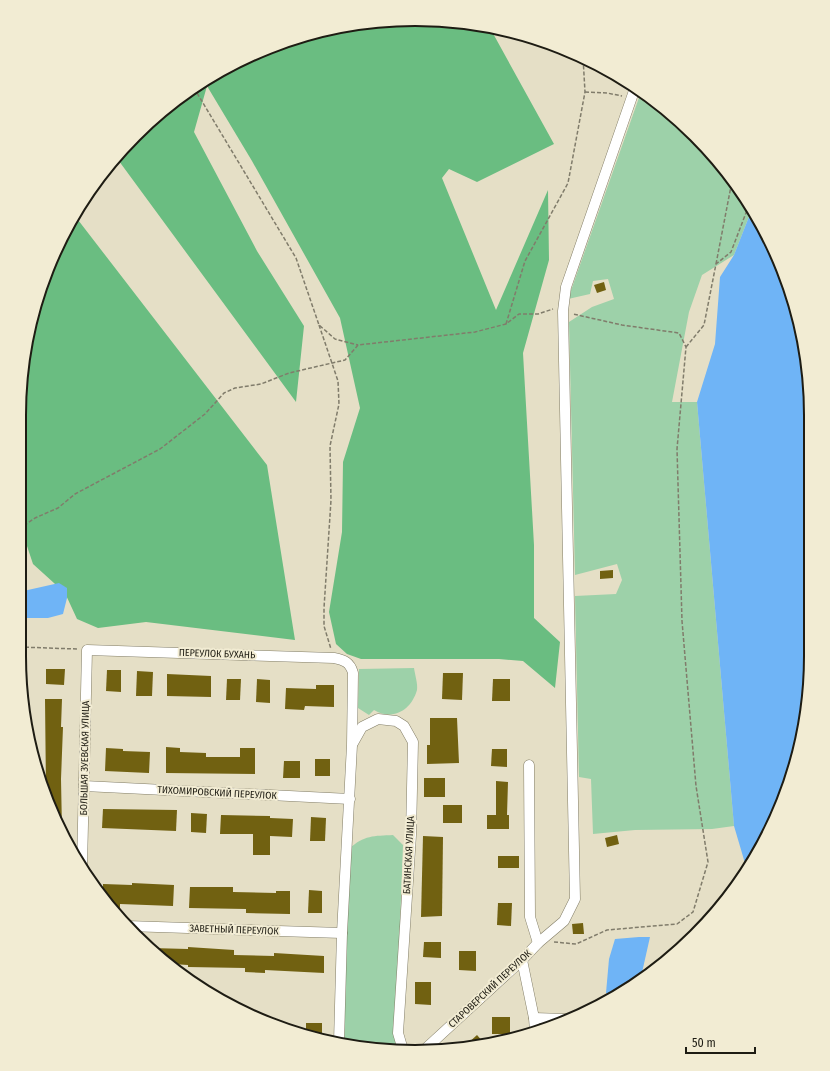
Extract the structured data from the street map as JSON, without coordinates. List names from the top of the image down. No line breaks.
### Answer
{"streets":{"street":["ПЕРЕУЛОК БУХАНЬ","БОЛЬШАЯ ЗУЕВСКАЯ УЛИЦА","ТИХОМИРОВСКИЙ ПЕРЕУЛОК","БАТИНСКАЯ УЛИЦА","ЗАВЕТНЫЙ ПЕРЕУЛОК","СТАРОВЕРСКИЙ ПЕРЕУЛОК"]},"crossings":[["ПЕРЕУЛОК БУХАНЬ","БОЛЬШАЯ ЗУЕВСКАЯ УЛИЦА"],["ПЕРЕУЛОК БУХАНЬ","БАТИНСКАЯ УЛИЦА"],["БОЛЬШАЯ ЗУЕВСКАЯ УЛИЦА","ТИХОМИРОВСКИЙ ПЕРЕУЛОК"],["ТИХОМИРОВСКИЙ ПЕРЕУЛОК","БАТИНСКАЯ УЛИЦА"],["БАТИНСКАЯ УЛИЦА","ЗАВЕТНЫЙ ПЕРЕУЛОК"]],"scale_bar":"50 m"}
